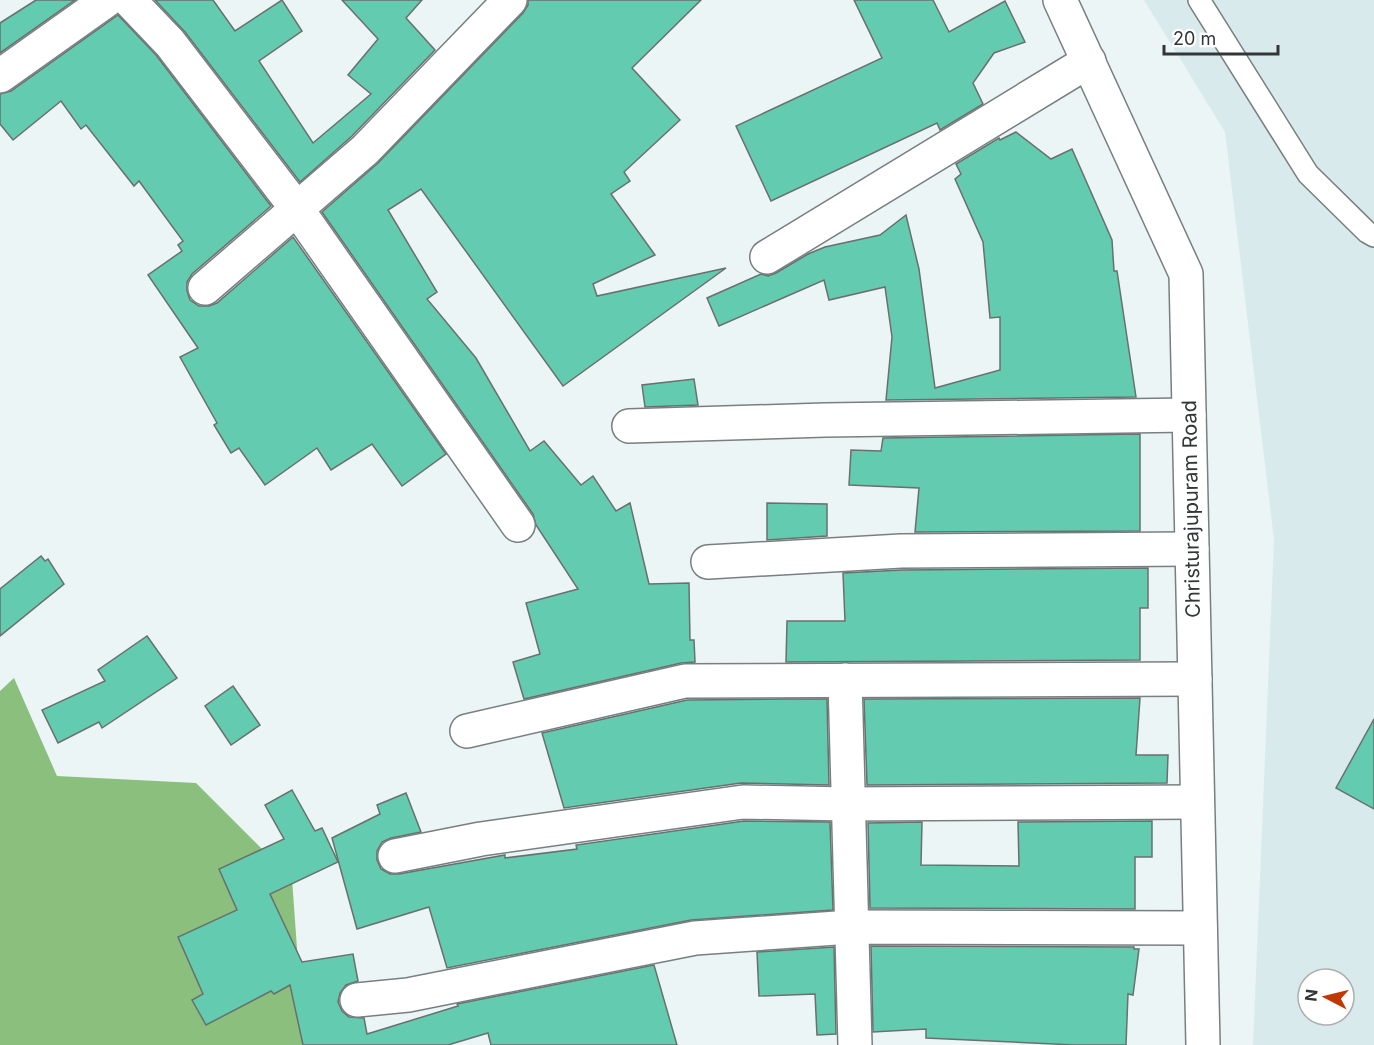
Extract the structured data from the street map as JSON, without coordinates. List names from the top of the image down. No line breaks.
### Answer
{"streets":{"street":["Christurajupuram Road"]},"scale_bar":"20 m","north":"left"}
